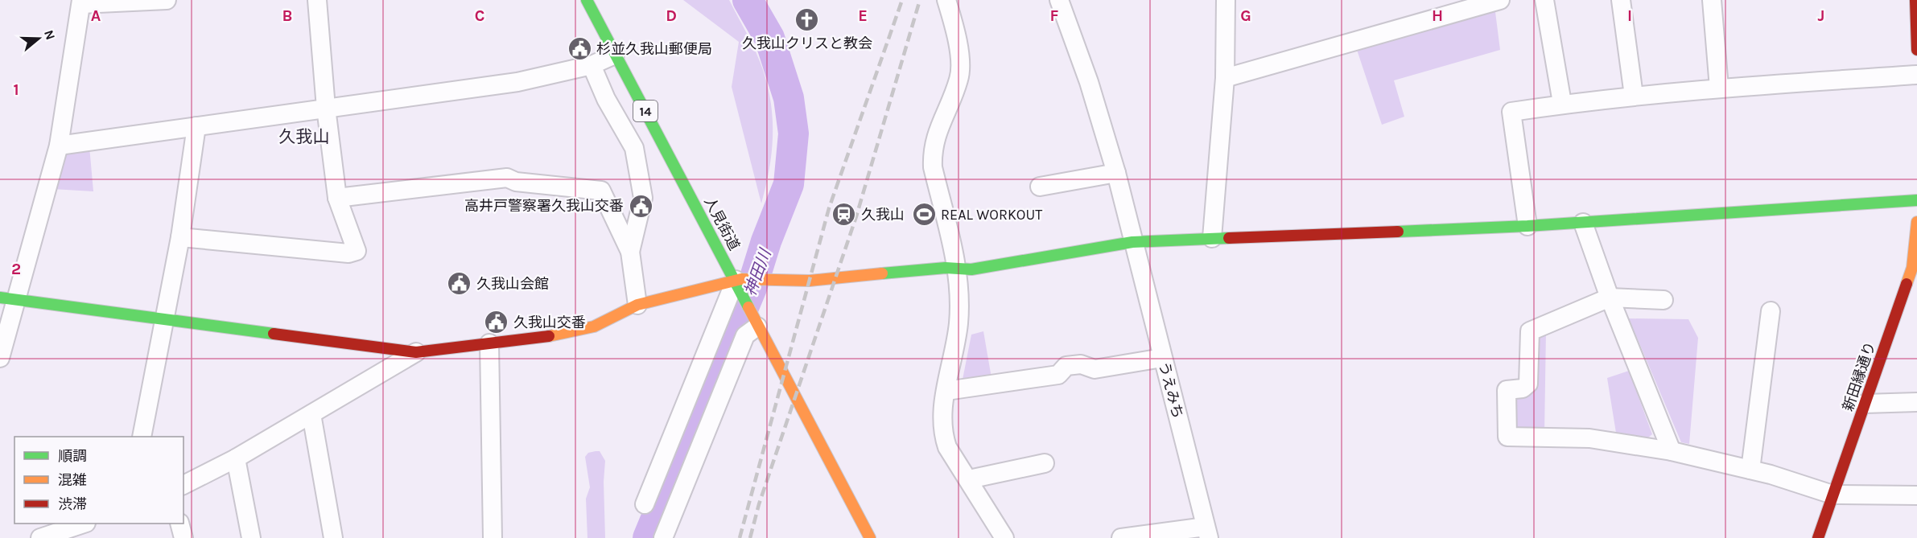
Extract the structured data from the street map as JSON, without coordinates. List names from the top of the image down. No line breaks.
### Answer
{"streets":{"street":["14","人見街道","新田縁通り","うえみち"]},"districts":["久我山"],"water":["神田川"],"places":{"church":["久我山クリスと教会"],"public building":["杉並久我山郵便局","高井戸警察署久我山交番","久我山会館","久我山交番"],"station":["久我山"],"sports":["REAL WORKOUT"]},"legend":["順調","混雑","渋滞"],"north":"right","grid":{"columns":["A","B","C","D","E","F","G","H","I","J"],"rows":["1","2"]}}
